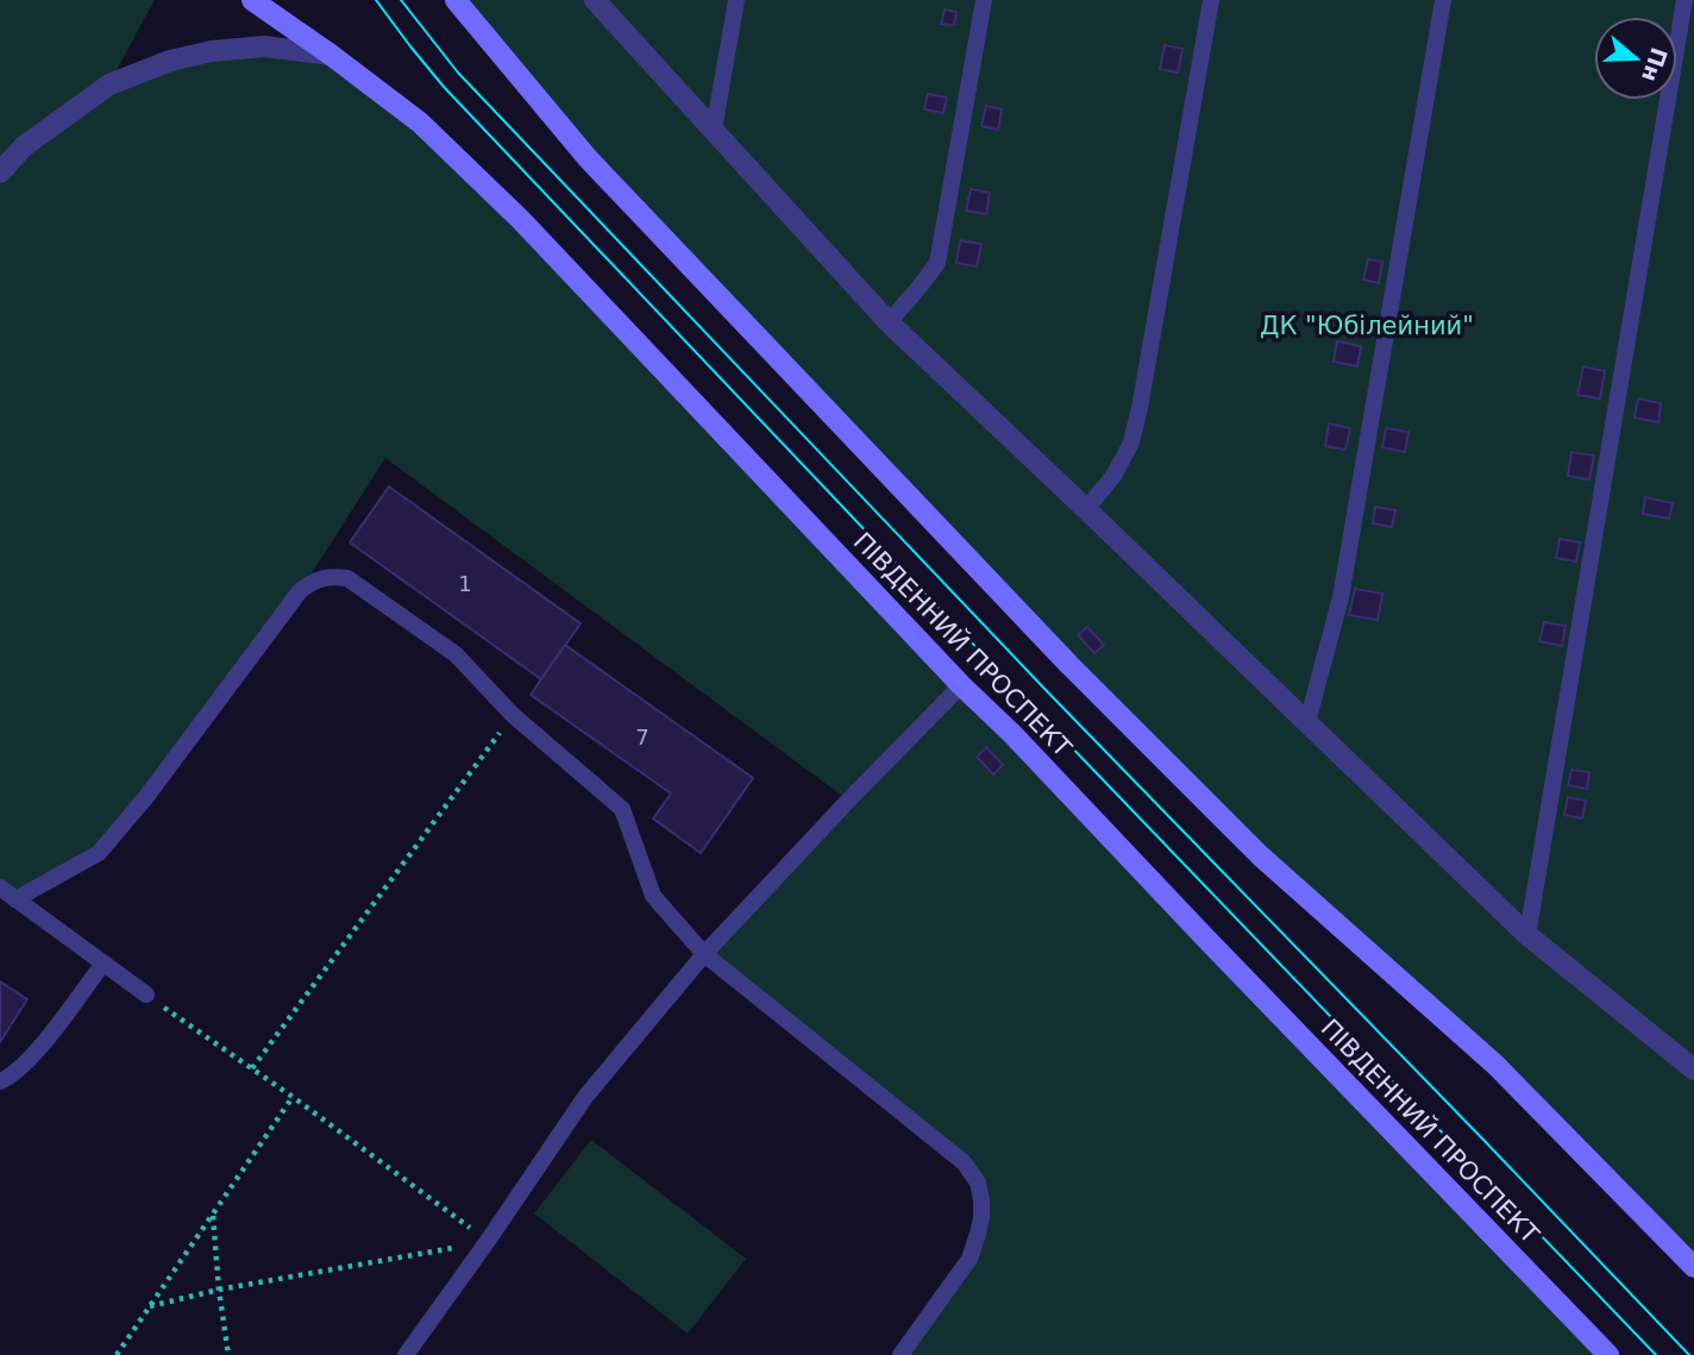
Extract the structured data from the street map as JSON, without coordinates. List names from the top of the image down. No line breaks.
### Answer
{"streets":{"main road":["ПІВДЕННИЙ ПРОСПЕКТ"]},"parks":["ДК \"Юбілейний\""],"house_numbers":["1","7"],"north":"right"}
